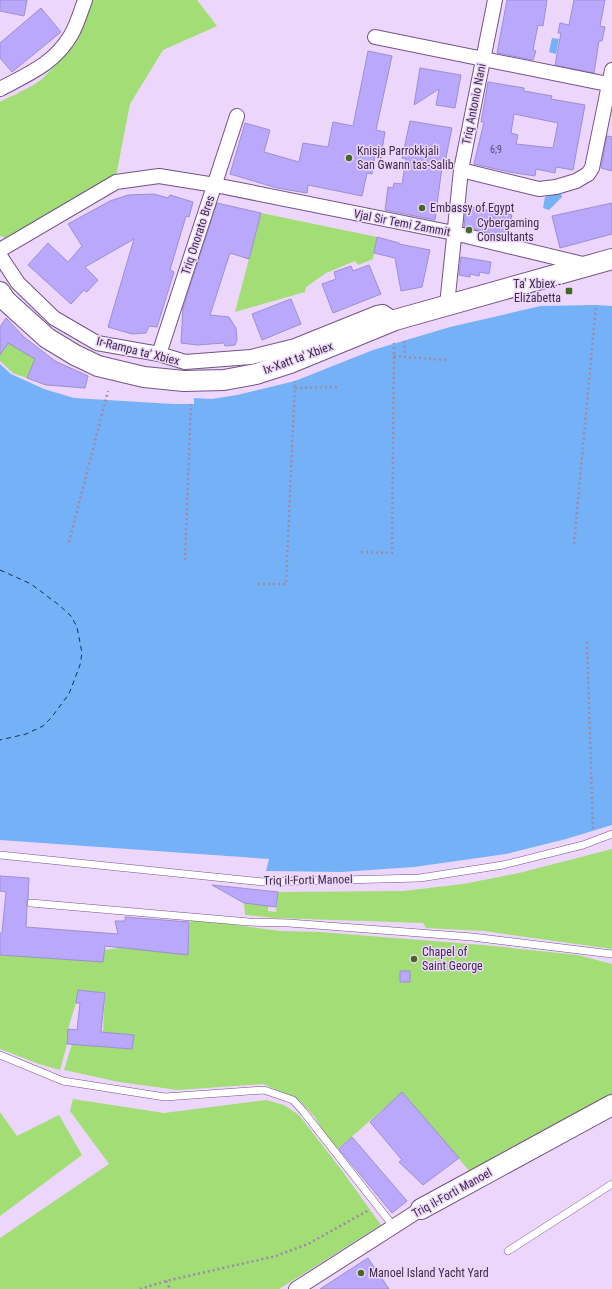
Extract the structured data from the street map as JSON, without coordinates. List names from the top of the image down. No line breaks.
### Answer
{"streets":{"main road":["Ix-Xatt ta' Xbiex","Triq il-Forti Manoel"],"street":["Triq Antonio Nani","Vjal Sir Temi Zammit","Triq Onorato Bres","Ir-Rampa ta' Xbiex"]},"crossings":[["Triq Antonio Nani","Vjal Sir Temi Zammit"],["Triq Antonio Nani","Ix-Xatt ta' Xbiex"],["Vjal Sir Temi Zammit","Triq Onorato Bres"],["Vjal Sir Temi Zammit","Ix-Xatt ta' Xbiex"],["Triq Onorato Bres","Ir-Rampa ta' Xbiex"],["Ir-Rampa ta' Xbiex","Ix-Xatt ta' Xbiex"]],"places":{"other":["Knisja Parrokkjali San Ġwann tas-Salib","Embassy of Egypt","Cybergaming Consultants","Chapel of Saint George","Manoel Island Yacht Yard"],"transit":["Ta' Xbiex - Eliżabetta"]},"house_numbers":["6;9"]}
